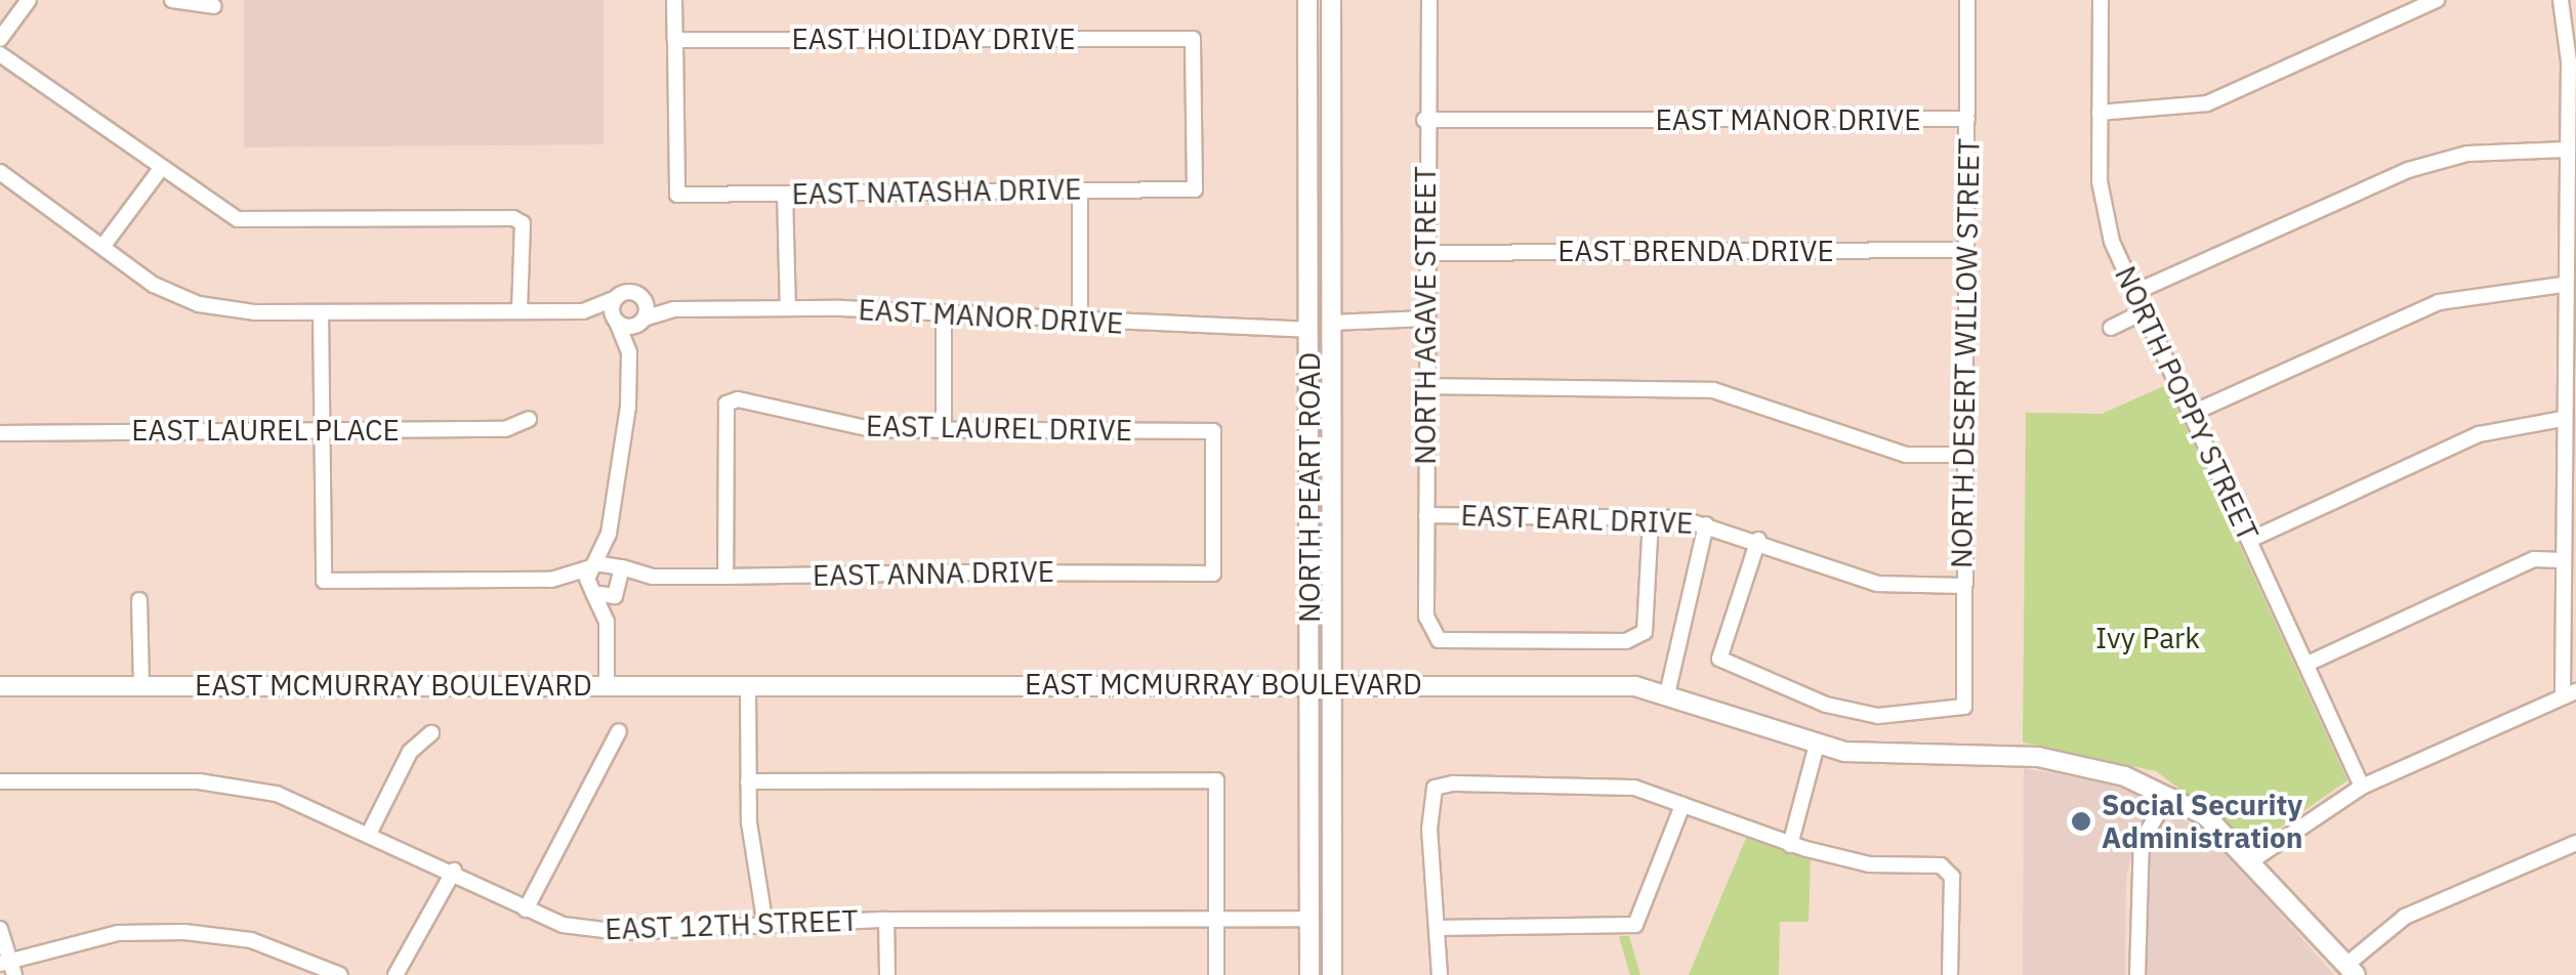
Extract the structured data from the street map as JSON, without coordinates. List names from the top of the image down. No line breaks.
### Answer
{"streets":{"street":["EAST HOLIDAY DRIVE","EAST MANOR DRIVE","EAST NATASHA DRIVE","EAST BRENDA DRIVE","NORTH AGAVE STREET","NORTH DESERT WILLOW STREET","NORTH POPPY STREET","EAST LAUREL DRIVE","EAST LAUREL PLACE","NORTH PEART ROAD","EAST EARL DRIVE","EAST ANNA DRIVE","EAST MCMURRAY BOULEVARD","EAST 12TH STREET"]},"crossings":[["EAST HOLIDAY DRIVE","EAST NATASHA DRIVE"],["EAST MANOR DRIVE","NORTH AGAVE STREET"],["EAST MANOR DRIVE","NORTH DESERT WILLOW STREET"],["EAST MANOR DRIVE","NORTH PEART ROAD"],["EAST BRENDA DRIVE","NORTH AGAVE STREET"],["EAST BRENDA DRIVE","NORTH DESERT WILLOW STREET"],["NORTH AGAVE STREET","EAST EARL DRIVE"],["NORTH DESERT WILLOW STREET","EAST EARL DRIVE"],["EAST LAUREL DRIVE","EAST ANNA DRIVE"],["NORTH PEART ROAD","EAST MCMURRAY BOULEVARD"],["NORTH PEART ROAD","EAST 12TH STREET"]],"parks":["Ivy Park"],"places":["Social Security Administration"]}
